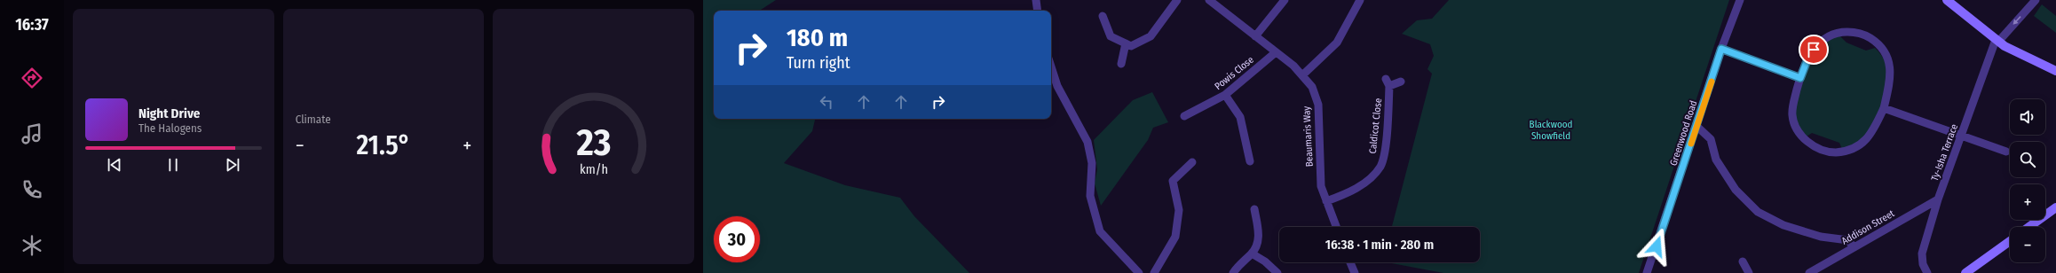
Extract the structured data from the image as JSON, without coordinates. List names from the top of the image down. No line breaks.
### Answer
{"streets":{"street":["Powis Close","Caldicot Close","Greenwood Road","Beaumaris Way","Ty-Isha Terrace","Addison Street"]},"crossings":[["Powis Close","Beaumaris Way"],["Caldicot Close","Beaumaris Way"],["Ty-Isha Terrace","Addison Street"]],"parks":["Blackwood Showfield"],"page":{"tabs":"16:37","tile":"Climate","turn":["180 m","Turn right"],"song":["Night Drive","The Halogens"],"map_buttons":["+","−"],"heat":["−","21.5°","+"],"limit":"30","trip":"16:38 · 1 min · 280 m","gauge":["23","km/h"]}}
